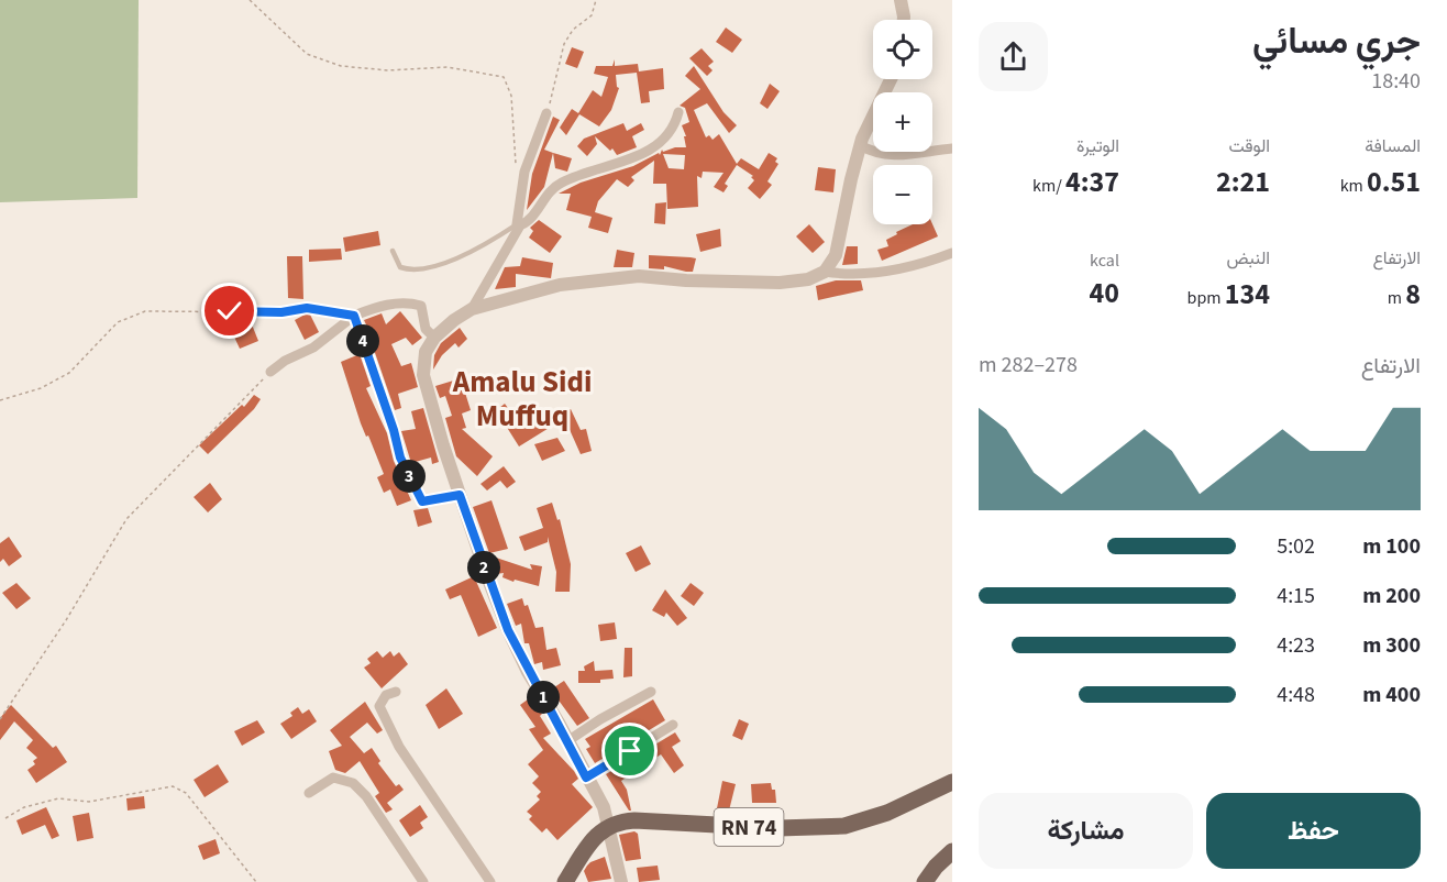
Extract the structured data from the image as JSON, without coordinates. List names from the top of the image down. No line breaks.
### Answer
{"streets":{"main road":["RN 74"]},"districts":["Amalu Sidi Muffuq"],"page":{"heading":["جري مسائي","18:40"],"map_buttons":["+","−"],"stats":[["المسافة","0.51 km"],["الوقت","2:21"],["الوتيرة","4:37 /km"],["الارتفاع","8 m"],["النبض","134 bpm"],["kcal","40"]],"pins":["4","3","2","1"],"chart":["الارتفاع","278–282 m"],"list":[{"name":"100 m","note":"5:02"},{"name":"200 m","note":"4:15"},{"name":"300 m","note":"4:23"},{"name":"400 m","note":"4:48"}],"buttons":["حفظ","مشاركة"]}}
